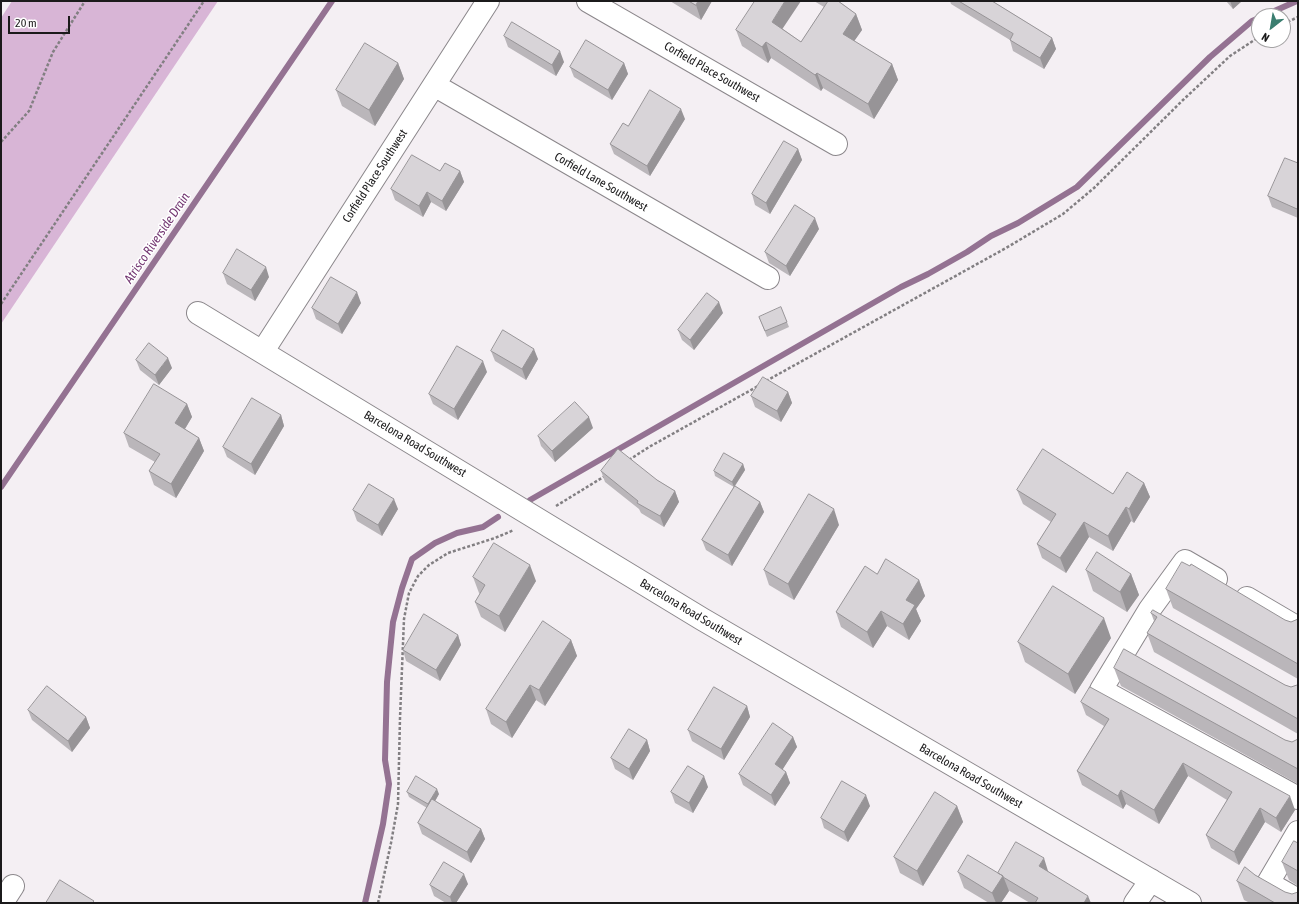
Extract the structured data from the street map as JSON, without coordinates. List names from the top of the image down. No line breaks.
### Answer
{"streets":{"street":["Corfield Place Southwest","Corfield Lane Southwest","Barcelona Road Southwest"]},"crossings":[["Corfield Place Southwest","Corfield Lane Southwest"],["Corfield Place Southwest","Barcelona Road Southwest"]],"water":["Atrisco Riverside Drain"],"scale_bar":"20 m","north":"bottom left"}
